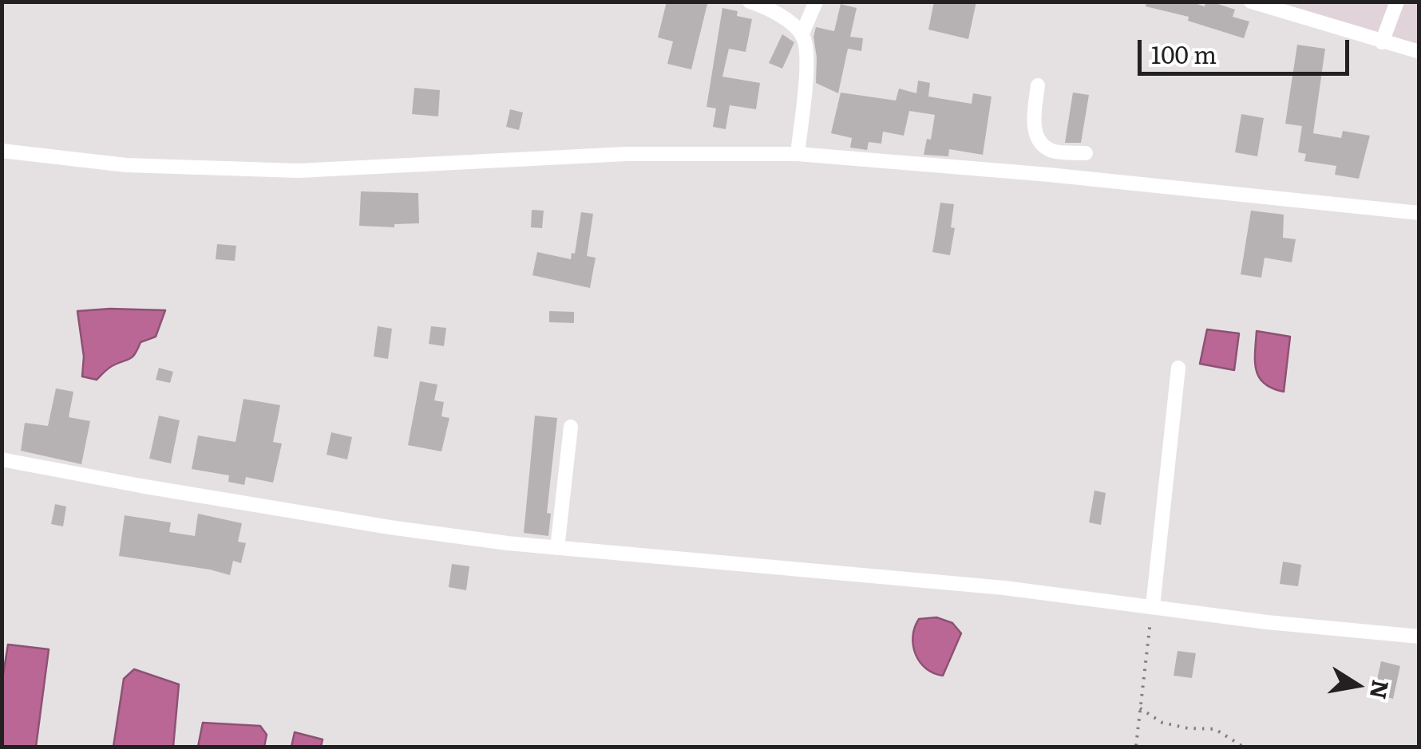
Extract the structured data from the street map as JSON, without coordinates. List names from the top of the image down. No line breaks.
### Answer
{"scale_bar":"100 m","north":"right"}
